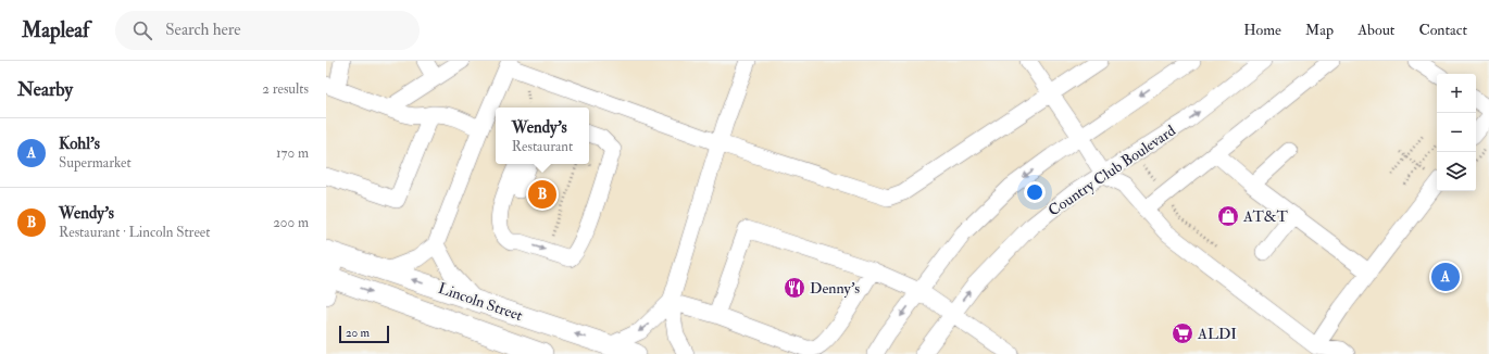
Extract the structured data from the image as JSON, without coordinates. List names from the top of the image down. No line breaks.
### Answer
{"streets":{"main road":["Lincoln Street"],"street":["Country Club Boulevard"]},"places":{"shop":["AT&T"],"restaurant":["Denny's"],"supermarket":["ALDI"]},"scale_bar":"20 m","page":{"header":"Mapleaf","search":"Search here","nav":["Home","Map","About","Contact"],"heading":["Nearby","2 results"],"map_buttons":["+","−"],"popup":["Wendy's","Restaurant"],"list":[{"mark":"A","name":"Kohl's","note":"Supermarket","value":"170 m"},{"mark":"B","name":"Wendy's","note":"Restaurant · Lincoln Street","value":"200 m"}],"pins":["B","A"],"scale":"20 m"}}
